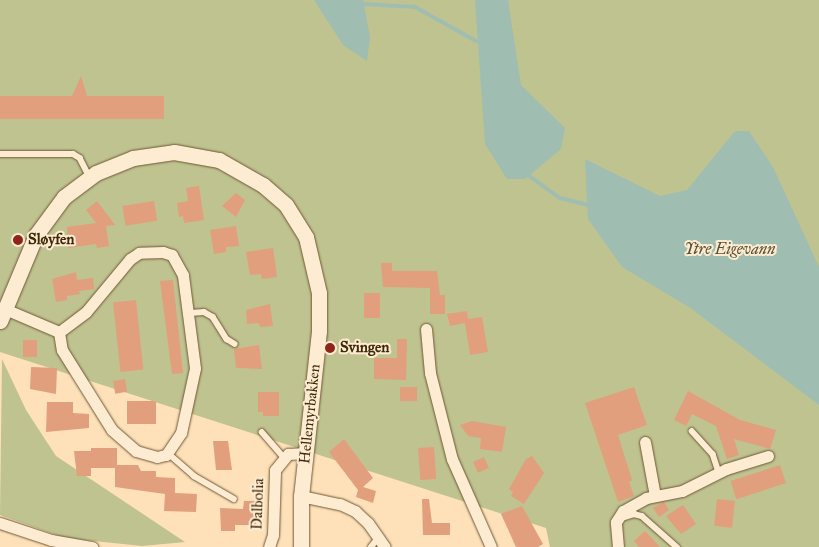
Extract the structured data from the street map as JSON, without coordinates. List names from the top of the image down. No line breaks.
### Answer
{"streets":{"street":["Hellemyrbakken","Dalbolia"]},"water":["Ytre Eigevann"],"places":["Sløyfen","Svingen"]}
